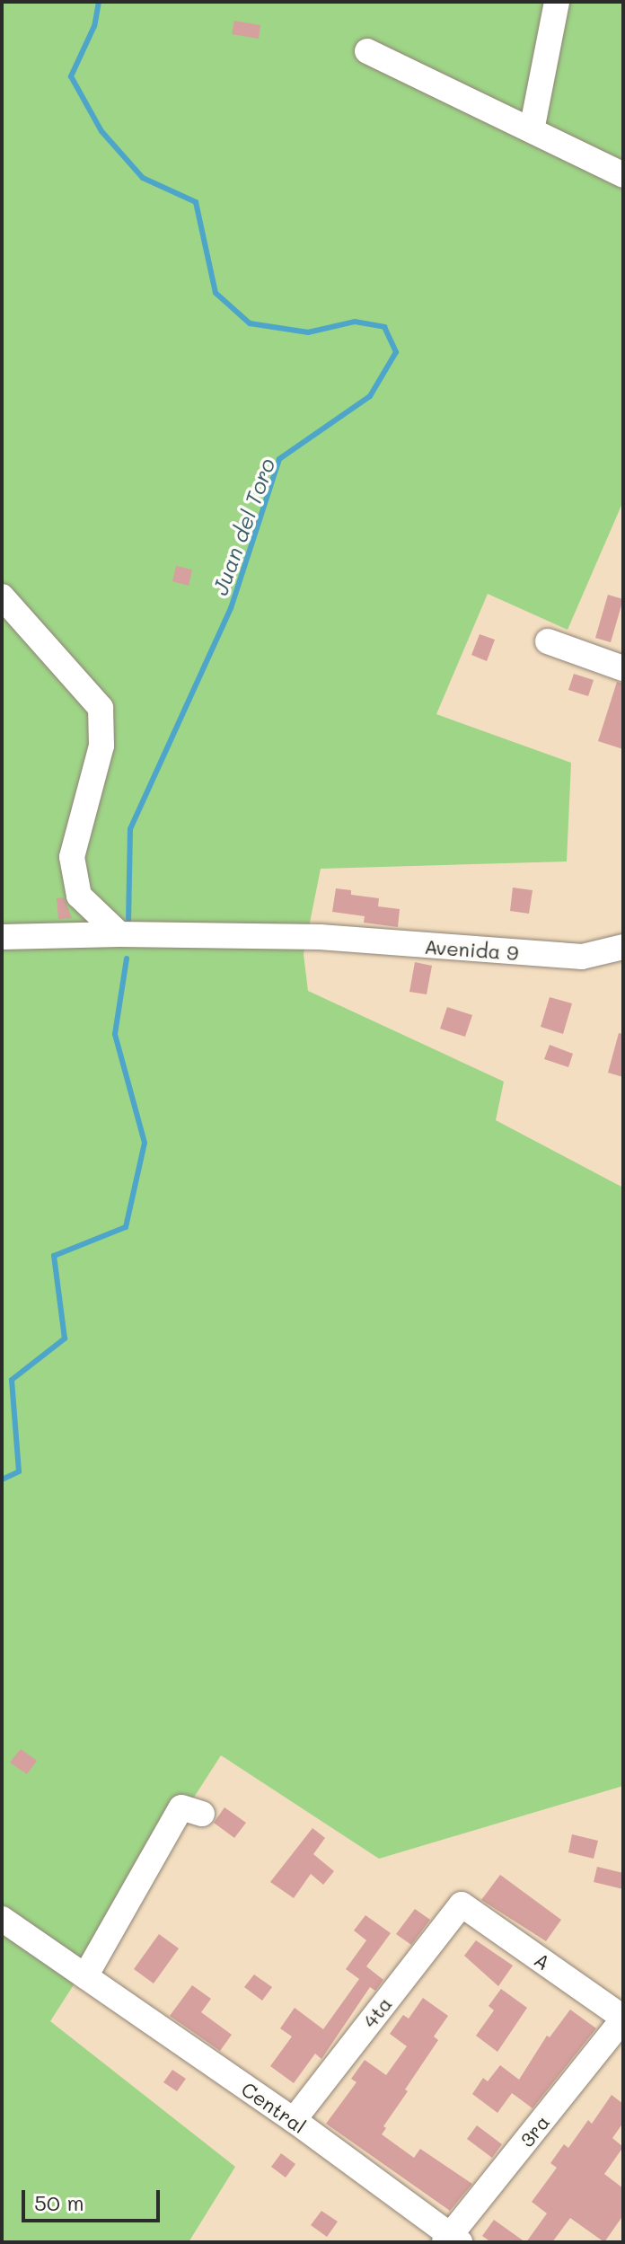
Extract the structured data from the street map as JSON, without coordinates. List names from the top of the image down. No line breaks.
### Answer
{"streets":{"street":["Avenida 9","A","4ta","Central","3ra"]},"crossings":[["A","4ta"],["A","3ra"],["4ta","Central"],["Central","3ra"]],"water":["Juan del Toro"],"scale_bar":"50 m"}
